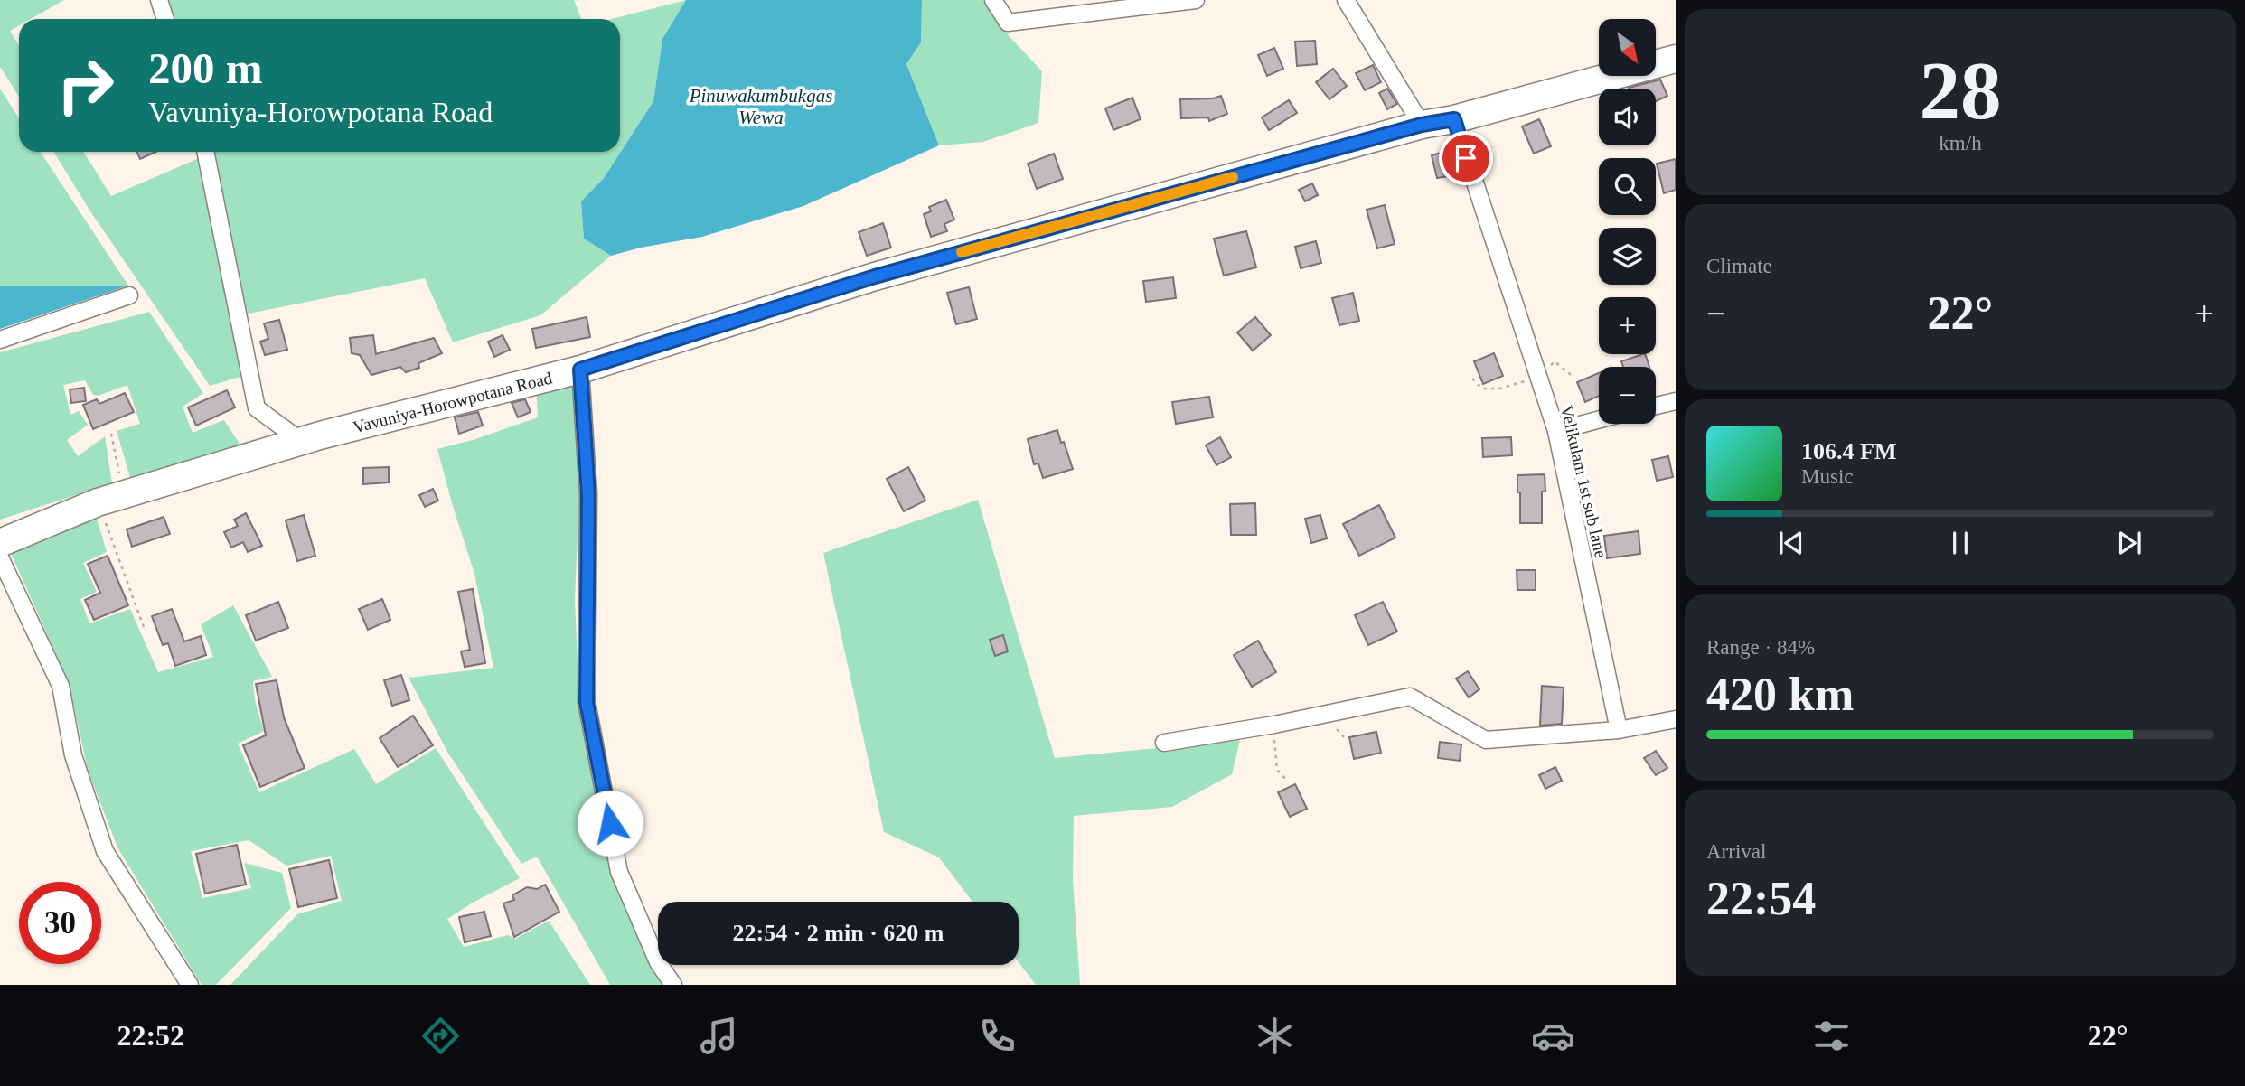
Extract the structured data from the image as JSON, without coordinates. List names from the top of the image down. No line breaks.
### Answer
{"streets":{"highway":["Vavuniya-Horowpotana Road"],"street":["Velikulam 1st sub lane"]},"crossings":[["Vavuniya-Horowpotana Road","Velikulam 1st sub lane"]],"water":["Pinuwakumbukgas Wewa"],"north":"bottom right","page":{"tile":[["28","km/h"],"Climate",["Range · 84%","420 km"],["Arrival","22:54"]],"map_buttons":["+","−"],"turn":["200 m","Vavuniya-Horowpotana Road"],"heat":["−","22°","+"],"song":["106.4 FM","Music"],"limit":"30","trip":"22:54 · 2 min · 620 m","tabs":["22:52","22°"]}}
